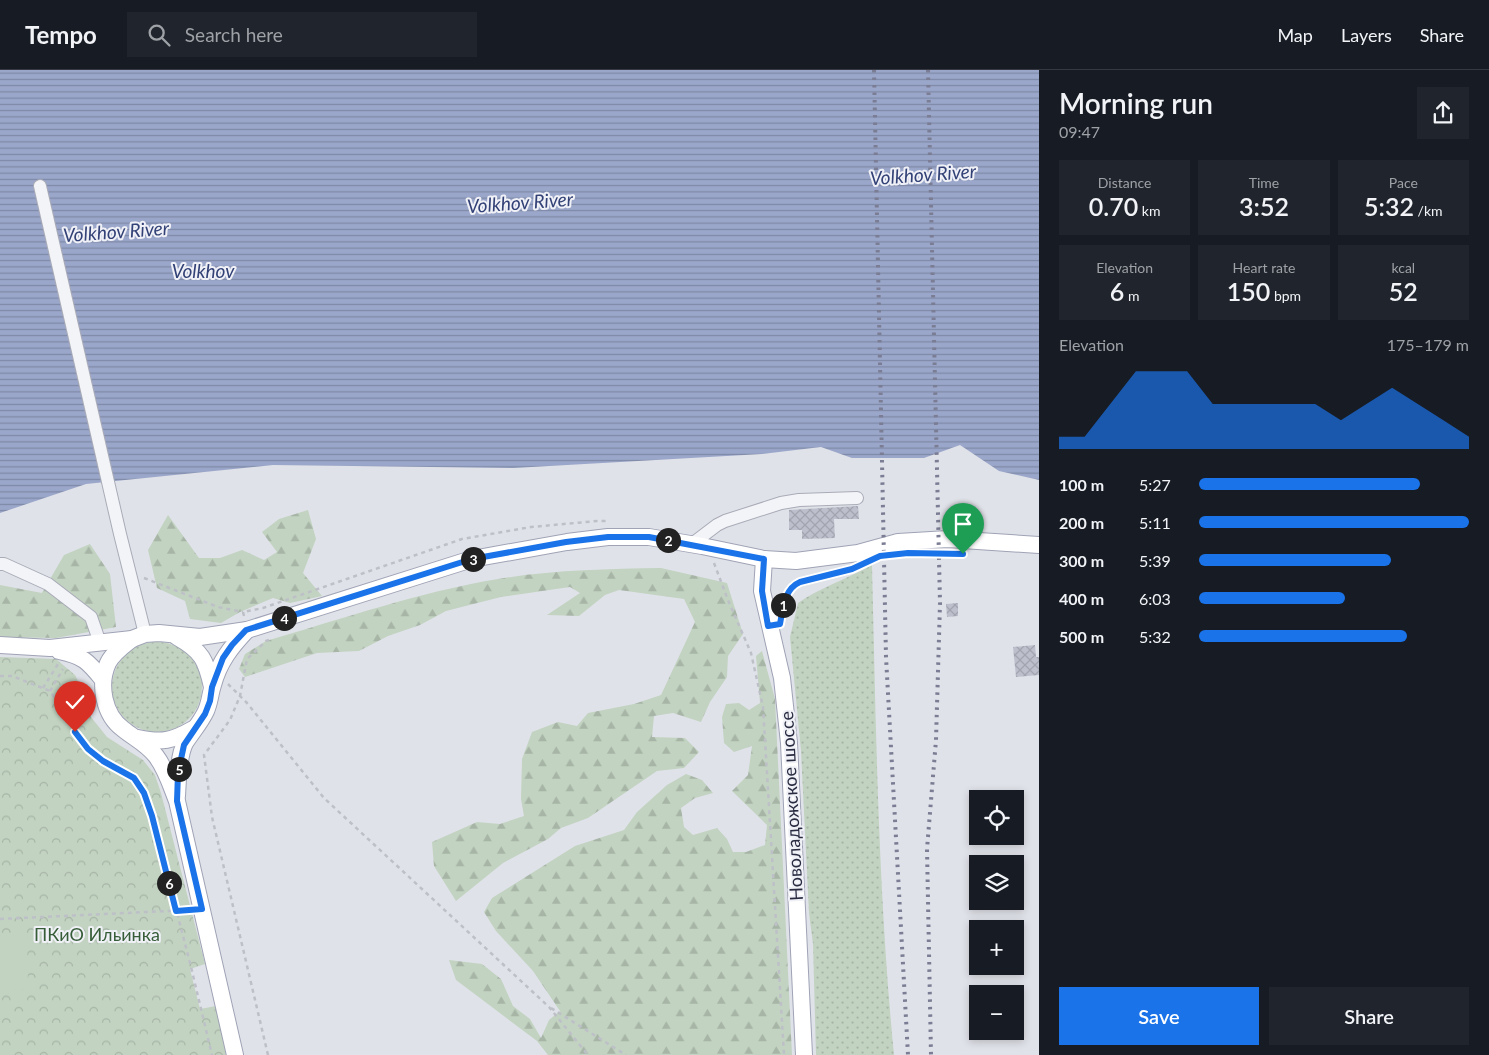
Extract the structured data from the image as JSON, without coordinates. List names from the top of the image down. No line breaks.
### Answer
{"streets":{"main road":["Новоладожское шоссе"]},"water":["Volkhov River","Volkhov"],"parks":["ПКиО Ильинка"],"page":{"header":"Tempo","search":"Search here","nav":["Map","Layers","Share"],"heading":["Morning run","09:47"],"stats":[["Distance","0.70 km"],["Time","3:52"],["Pace","5:32 /km"],["Elevation","6 m"],["Heart rate","150 bpm"],["kcal","52"]],"chart":["Elevation","175–179 m"],"list":[{"name":"100 m","note":"5:27"},{"name":"200 m","note":"5:11"},{"name":"300 m","note":"5:39"},{"name":"400 m","note":"6:03"},{"name":"500 m","note":"5:32"}],"pins":["2","3","1","4","5","6"],"map_buttons":["+","−"],"buttons":["Save","Share"]}}
